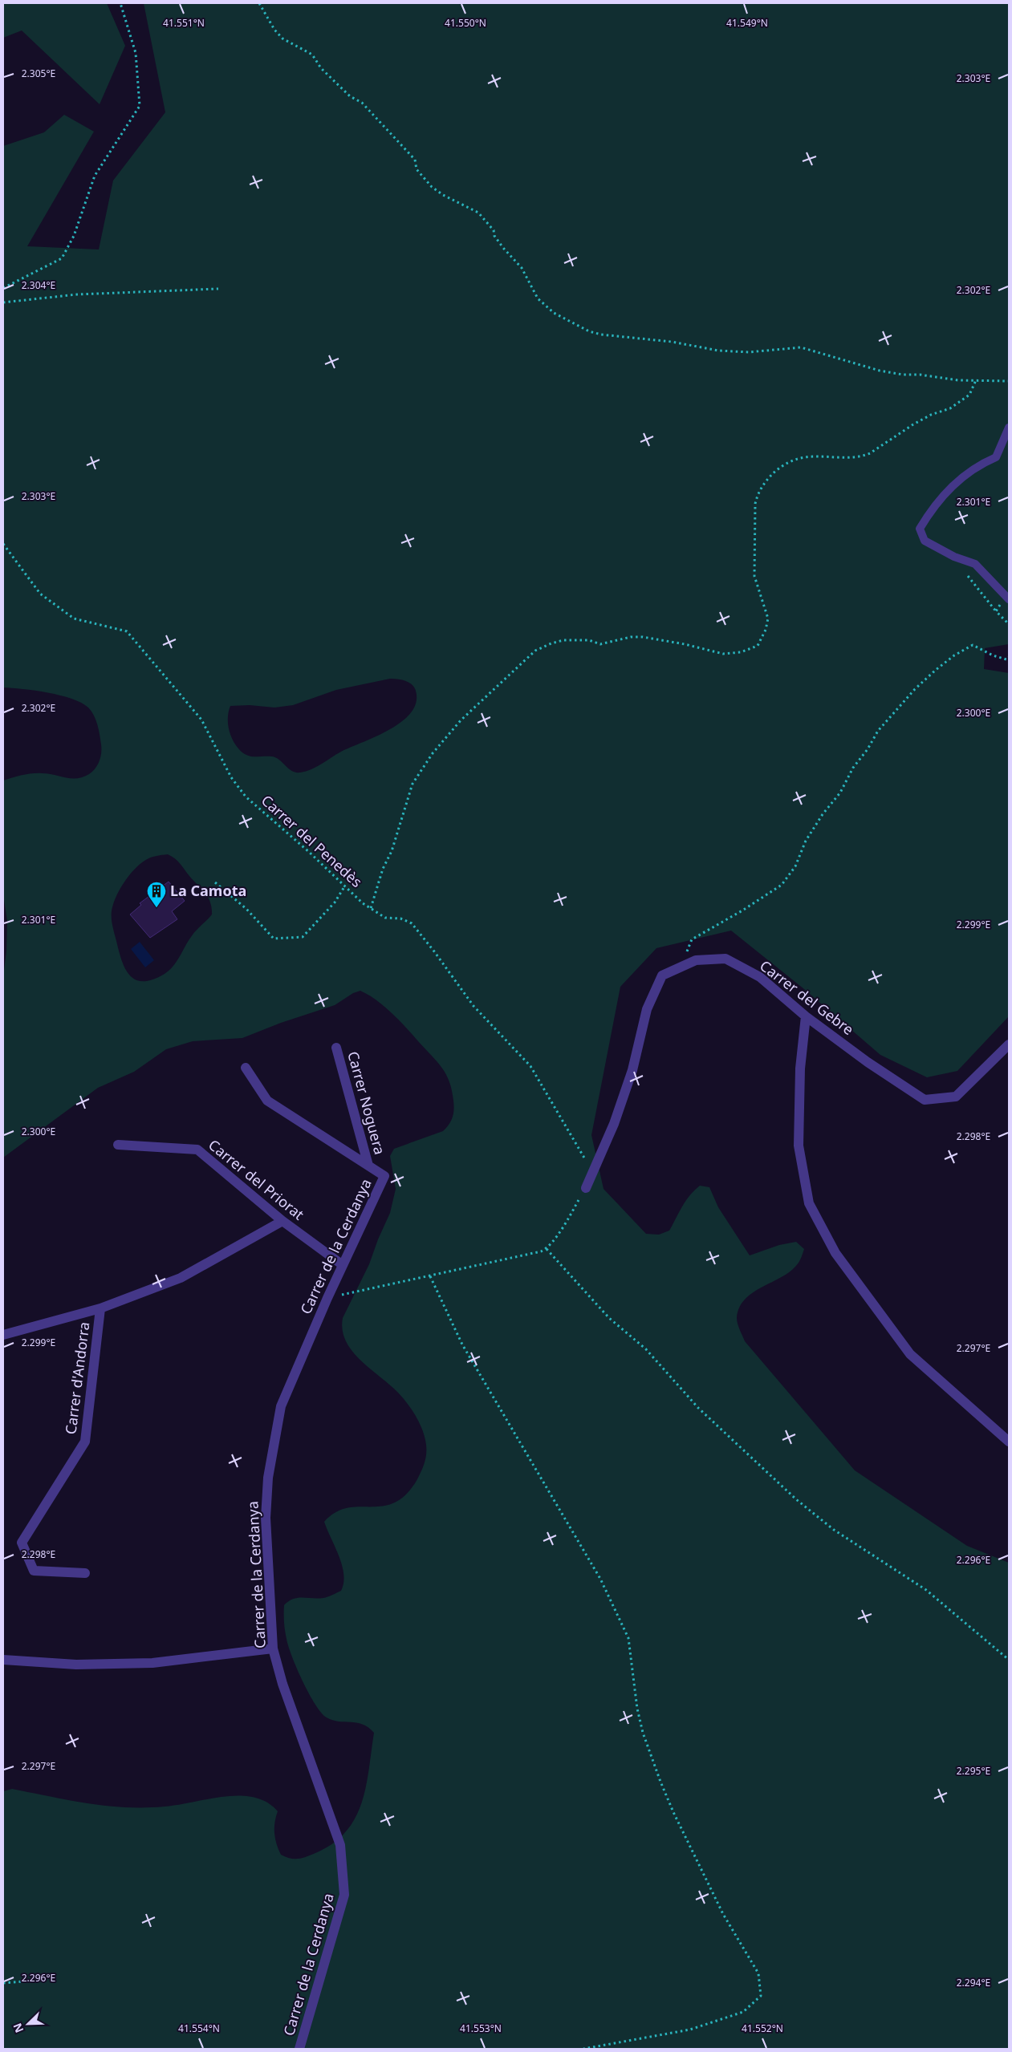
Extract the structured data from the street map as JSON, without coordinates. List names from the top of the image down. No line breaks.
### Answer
{"streets":{"street":["Carrer del Gebre","Carrer Noguera","Carrer del Priorat","Carrer de la Cerdanya","Carrer d'Andorra"],"path":["Carrer del Penedès"]},"crossings":[["Carrer del Penedès","Carrer del Gebre"],["Carrer Noguera","Carrer de la Cerdanya"],["Carrer del Priorat","Carrer de la Cerdanya"]],"places":{"building":["La Camota"]},"north":"bottom left","coordinates":["41.551°N","41.550°N","41.549°N","2.305°E","2.303°E","2.304°E","2.302°E","2.301°E","2.300°E","2.299°E","2.298°E","2.297°E","2.296°E","2.295°E","2.294°E","41.554°N","41.553°N","41.552°N"]}
